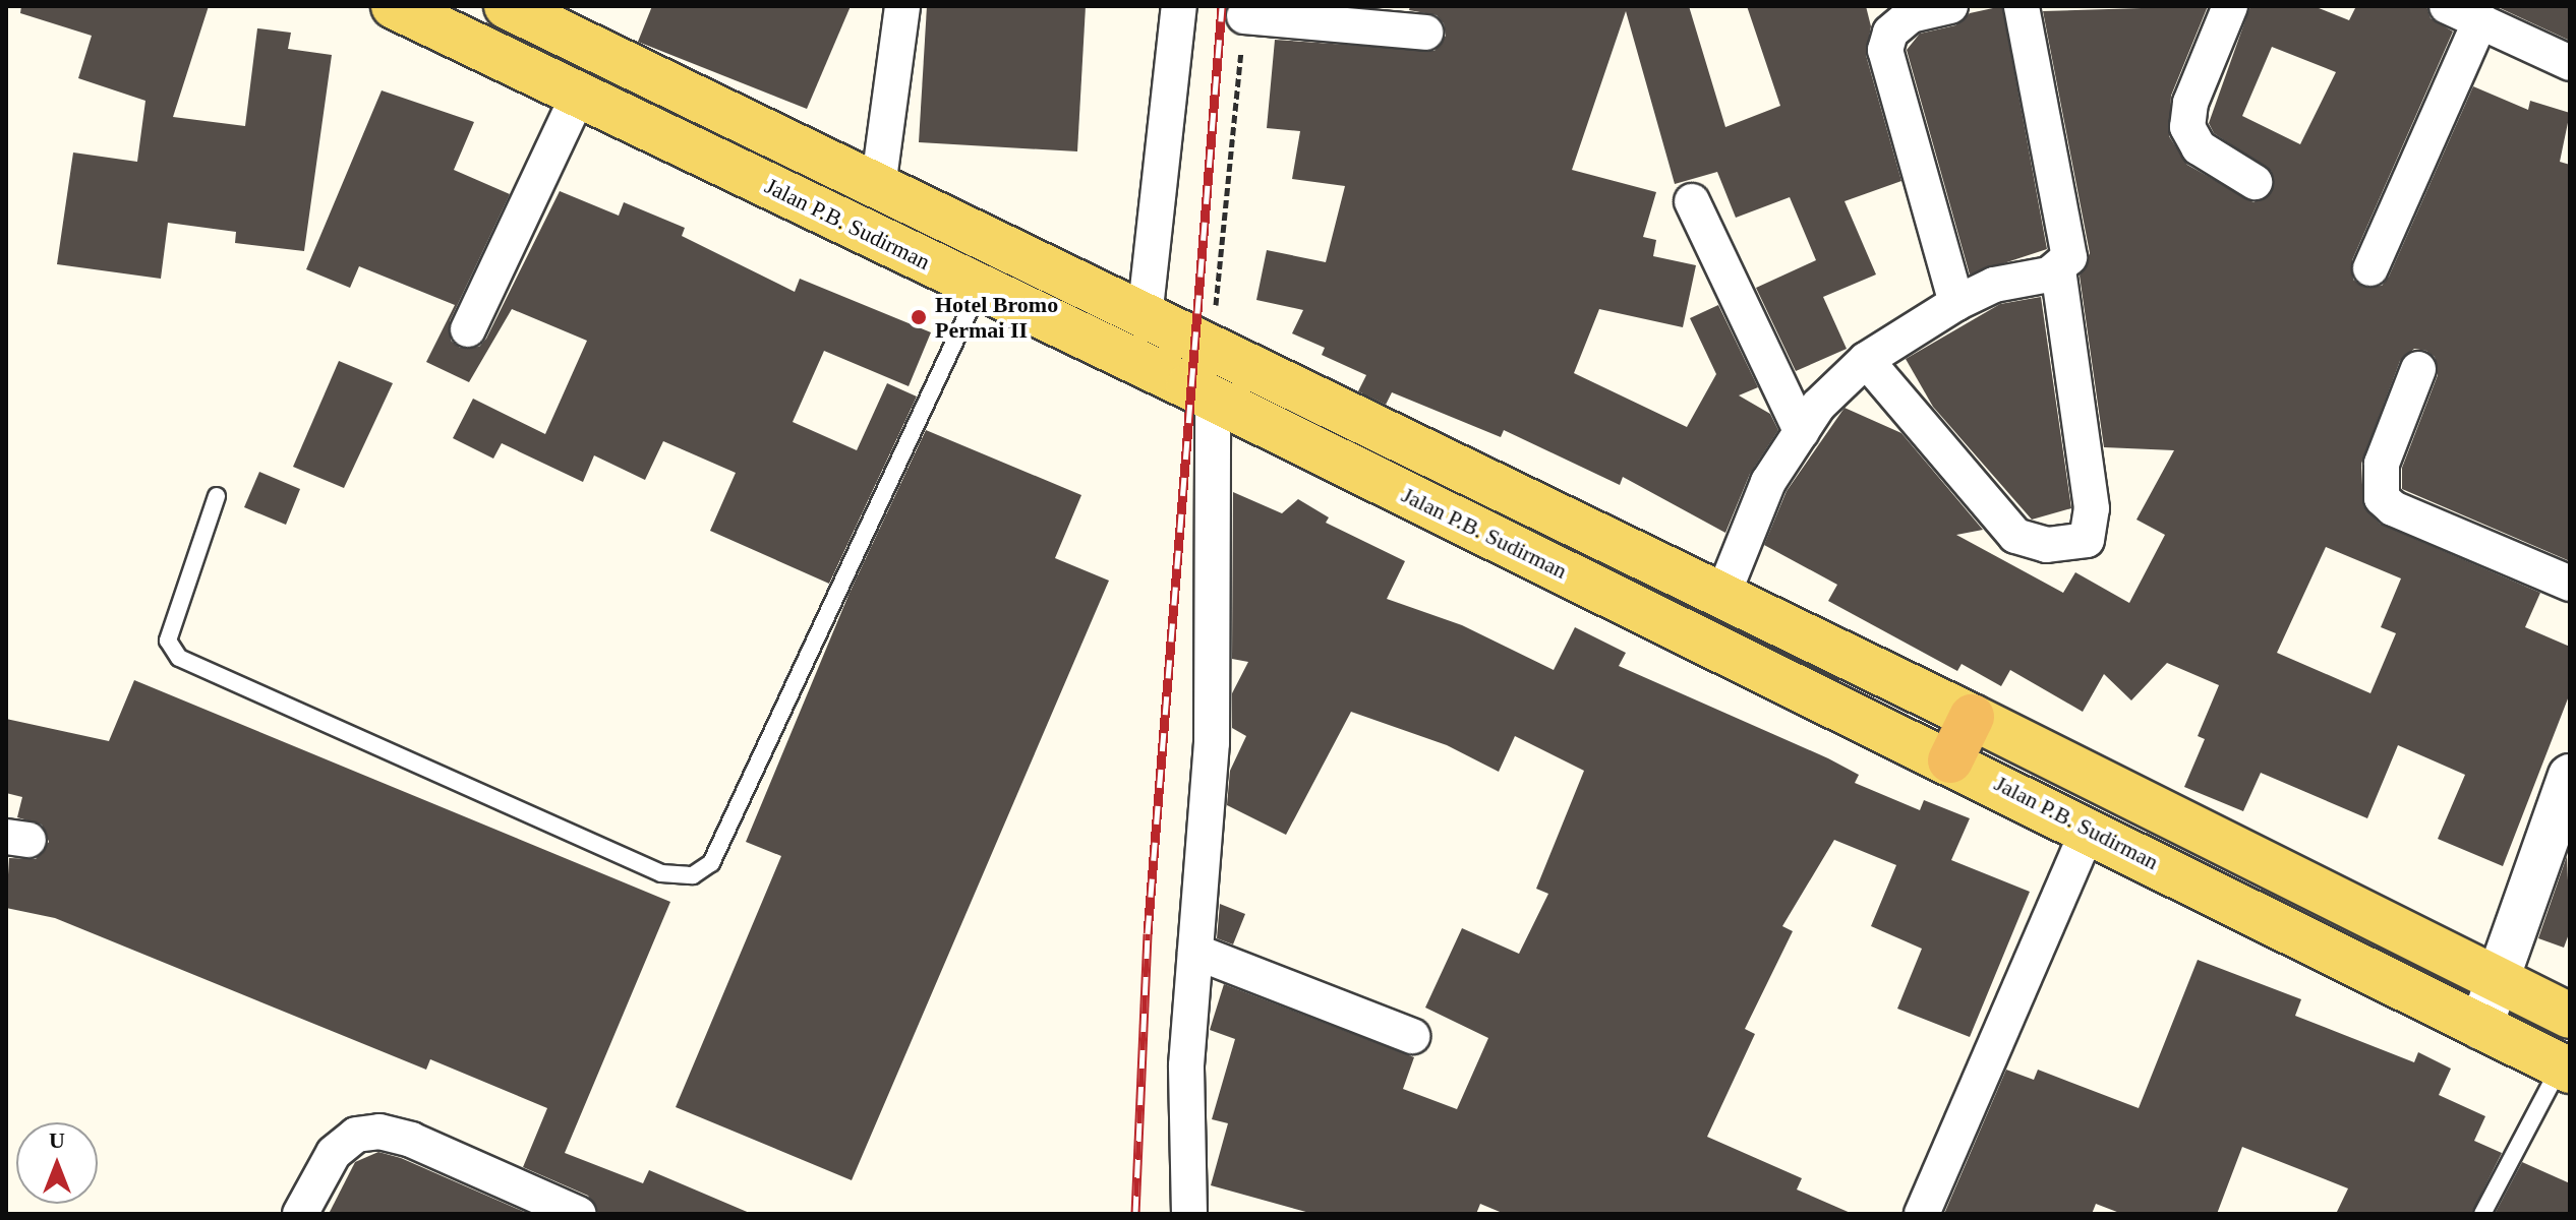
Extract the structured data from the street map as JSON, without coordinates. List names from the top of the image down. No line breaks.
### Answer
{"streets":{"main road":["Jalan P.B. Sudirman"]},"places":["Hotel Bromo Permai II"],"north":"top"}
